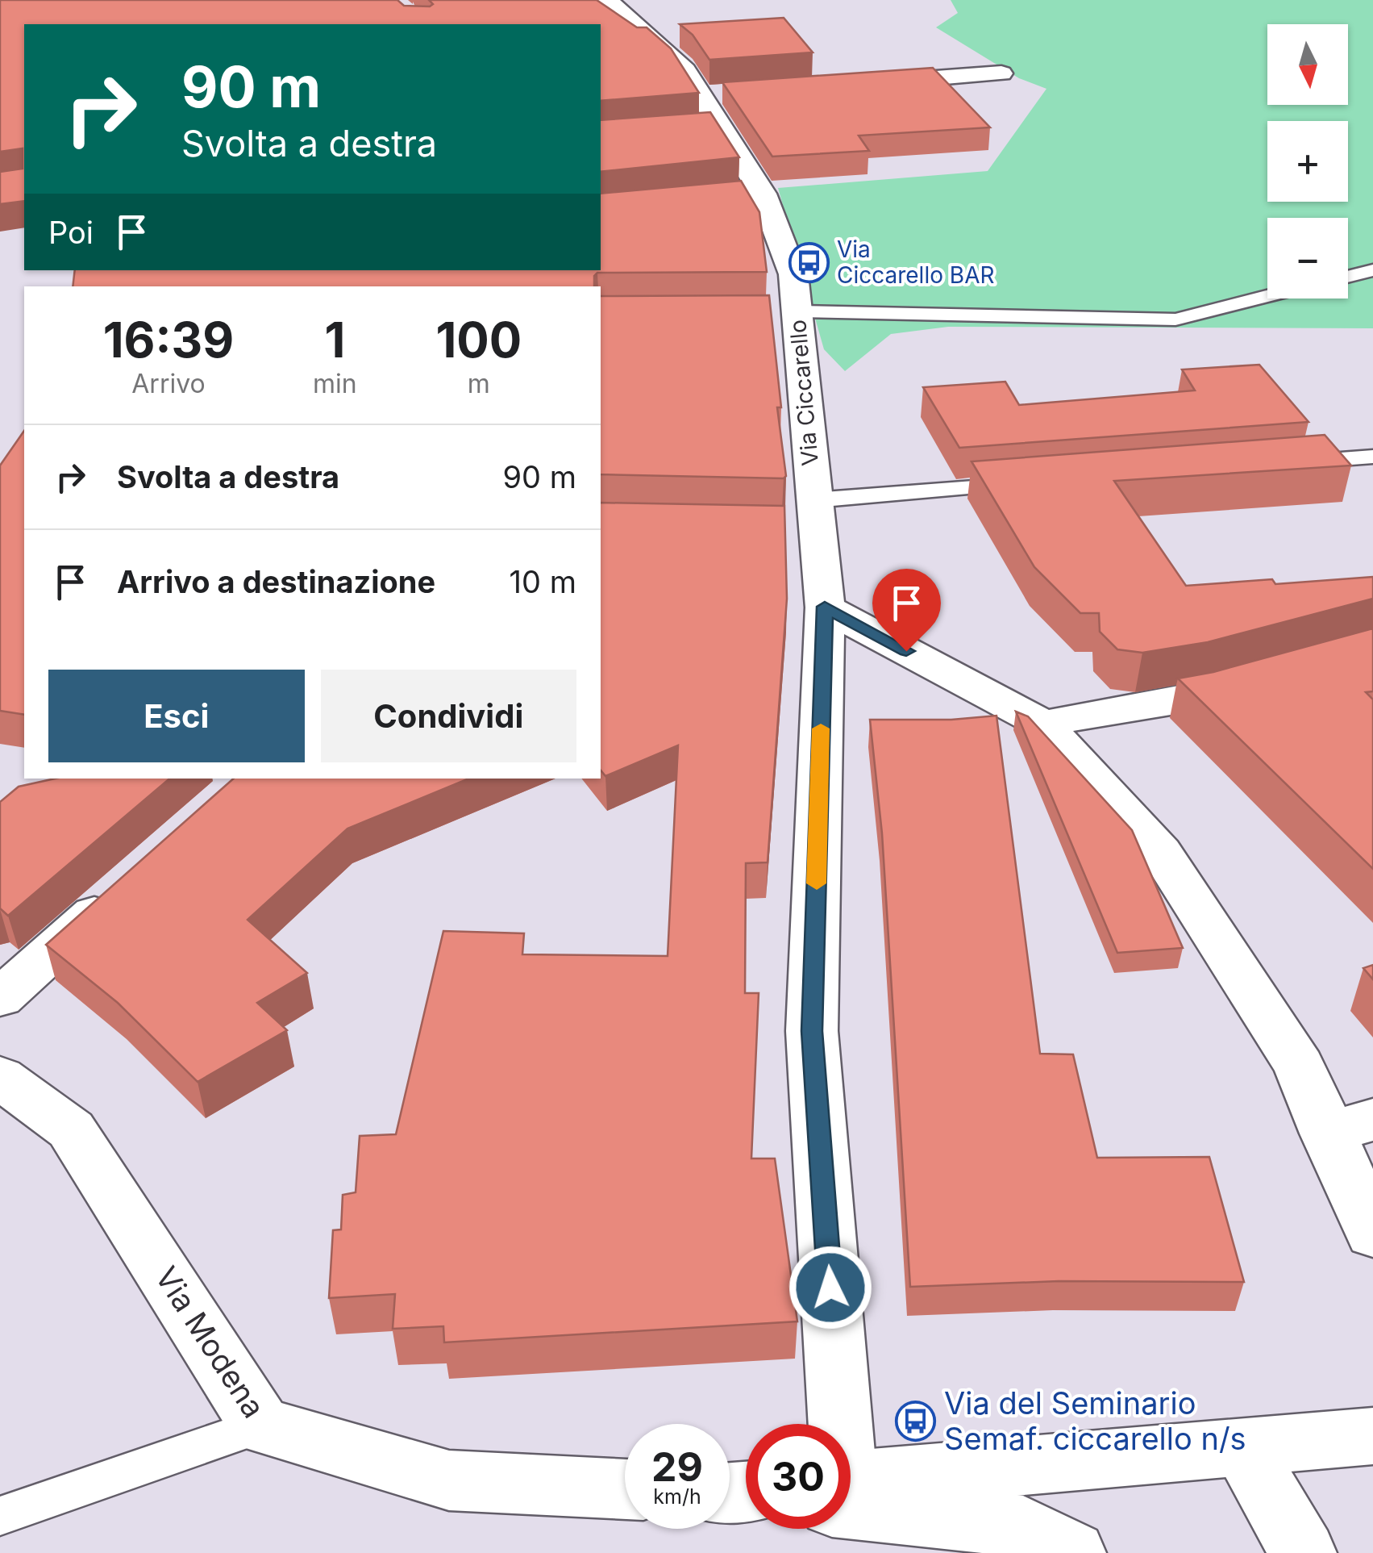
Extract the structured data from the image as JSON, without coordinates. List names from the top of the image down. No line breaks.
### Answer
{"streets":{"street":["Via Ciccarello","Via Modena"]},"places":{"bus stop":["Via Ciccarello BAR","Via del Seminario Semaf. ciccarello n/s"]},"north":"bottom","page":{"map_buttons":["+","−"],"turn":["90 m","Svolta a destra"],"then":"Poi","eta":["16:39","Arrivo","1","min","100","m"],"list":[{"name":"Svolta a destra","value":"90 m"},{"name":"Arrivo a destinazione","value":"10 m"}],"buttons":["Esci","Condividi"],"speed":"29 km/h","limit":"30"}}
